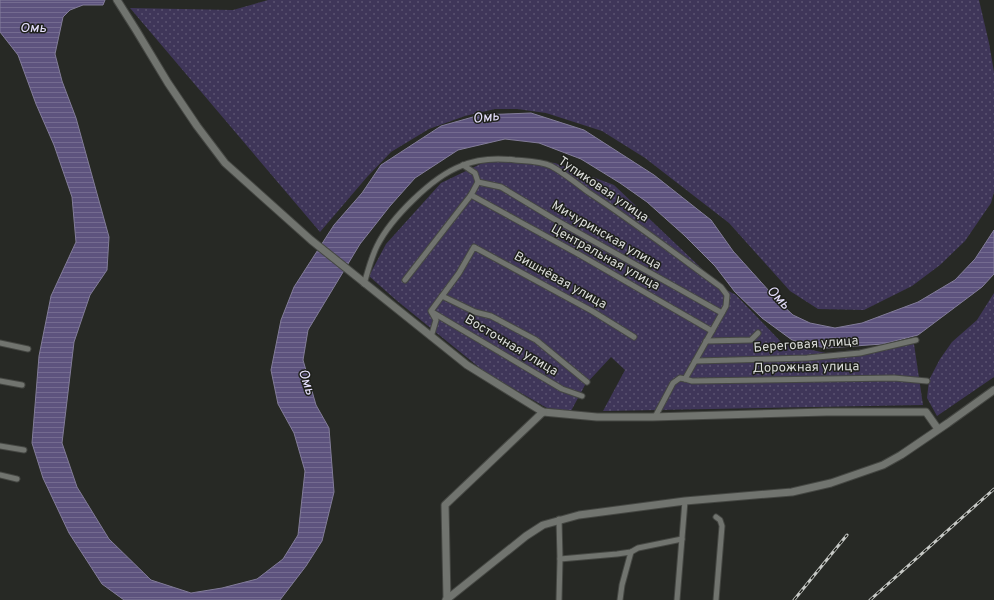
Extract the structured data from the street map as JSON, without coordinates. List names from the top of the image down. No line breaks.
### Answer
{"streets":{"street":["Тупиковая улица","Мичуринская улица","Центральная улица","Вишнёвая улица","Береговая улица","Восточная улица","Дорожная улица"]},"crossings":[["Тупиковая улица","Мичуринская улица"]],"water":["Омь"]}
